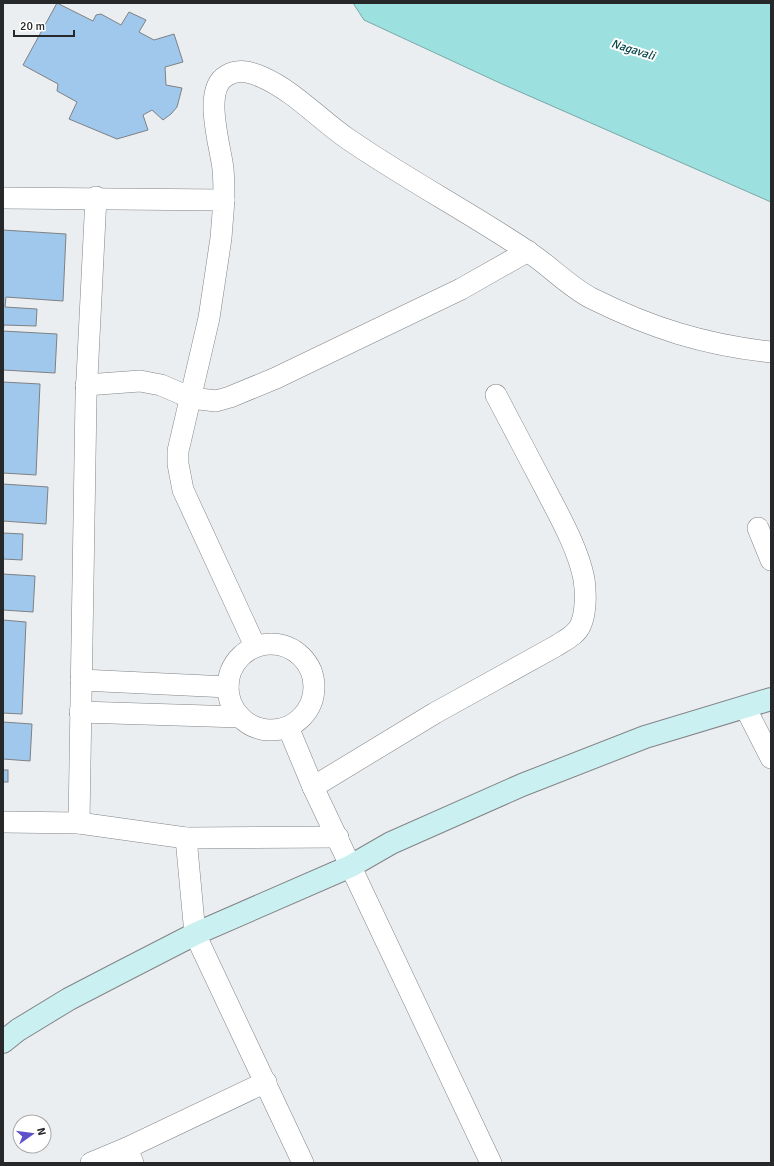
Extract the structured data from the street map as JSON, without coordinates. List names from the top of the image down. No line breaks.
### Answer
{"water":["Nagavali"],"scale_bar":"20 m","north":"right"}
